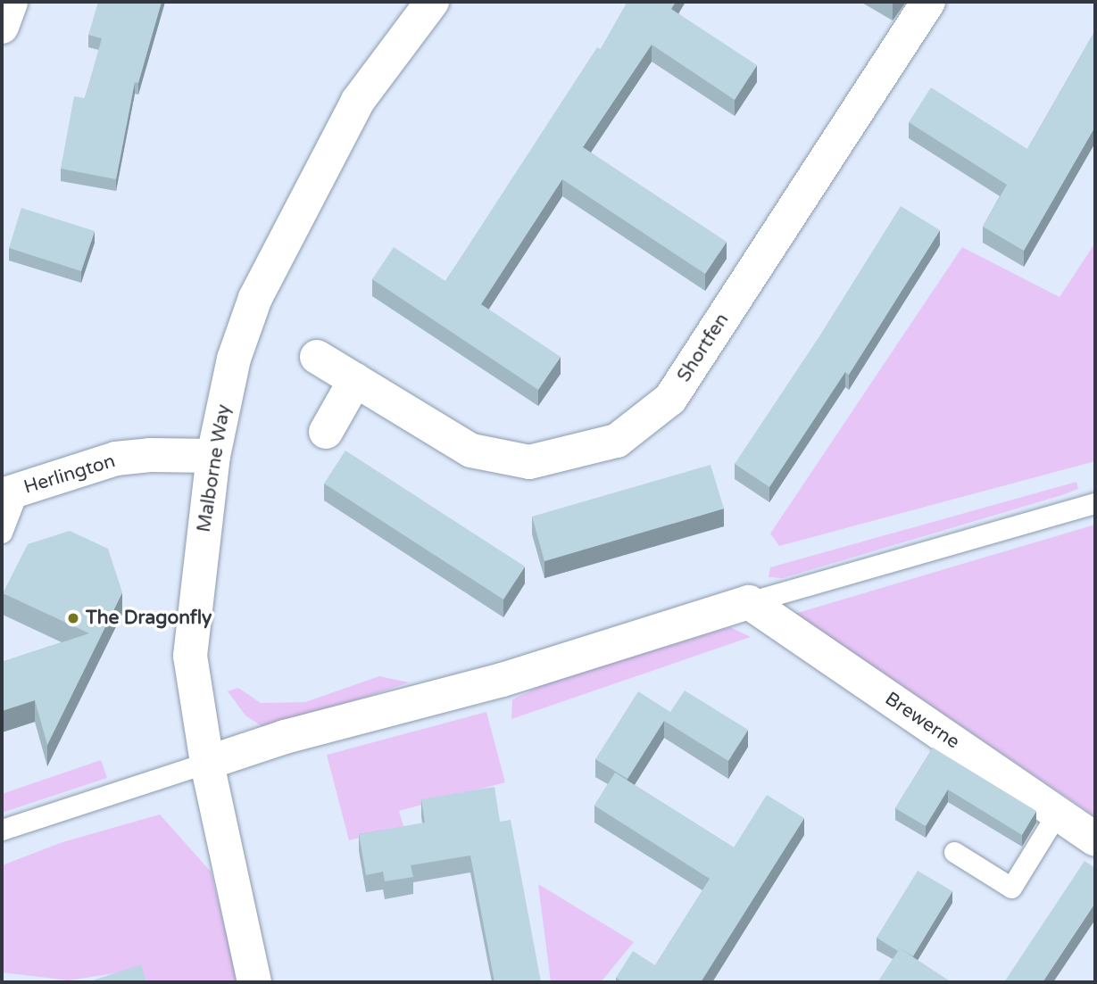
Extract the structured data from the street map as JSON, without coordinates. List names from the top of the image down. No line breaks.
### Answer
{"streets":{"street":["Shortfen","Malborne Way","Herlington","Brewerne"]},"crossings":[["Malborne Way","Herlington"]],"places":["The Dragonfly"]}
